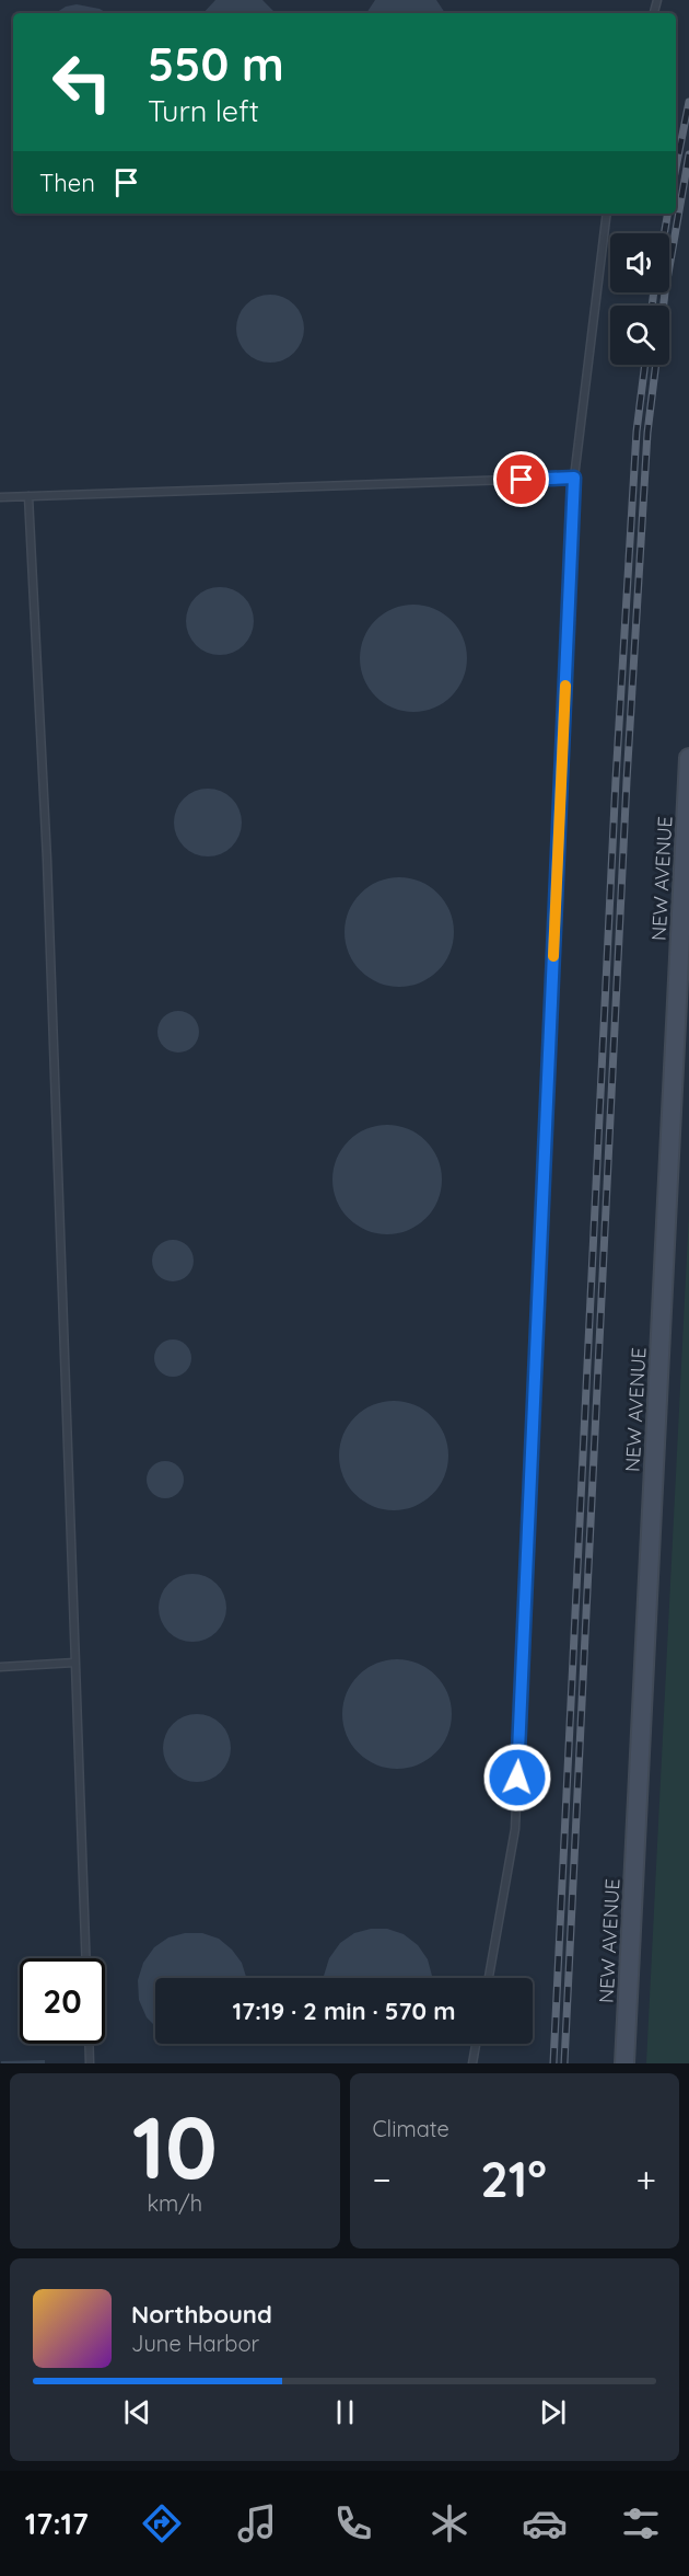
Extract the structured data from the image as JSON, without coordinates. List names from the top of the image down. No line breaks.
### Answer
{"streets":{"main road":["NEW AVENUE"]},"page":{"turn":["550 m","Turn left"],"then":"Then","limit":"20","trip":"17:19 · 2 min · 570 m","tile":[["10","km/h"],"Climate"],"heat":["−","21°","+"],"song":["Northbound","June Harbor"],"tabs":"17:17"}}
